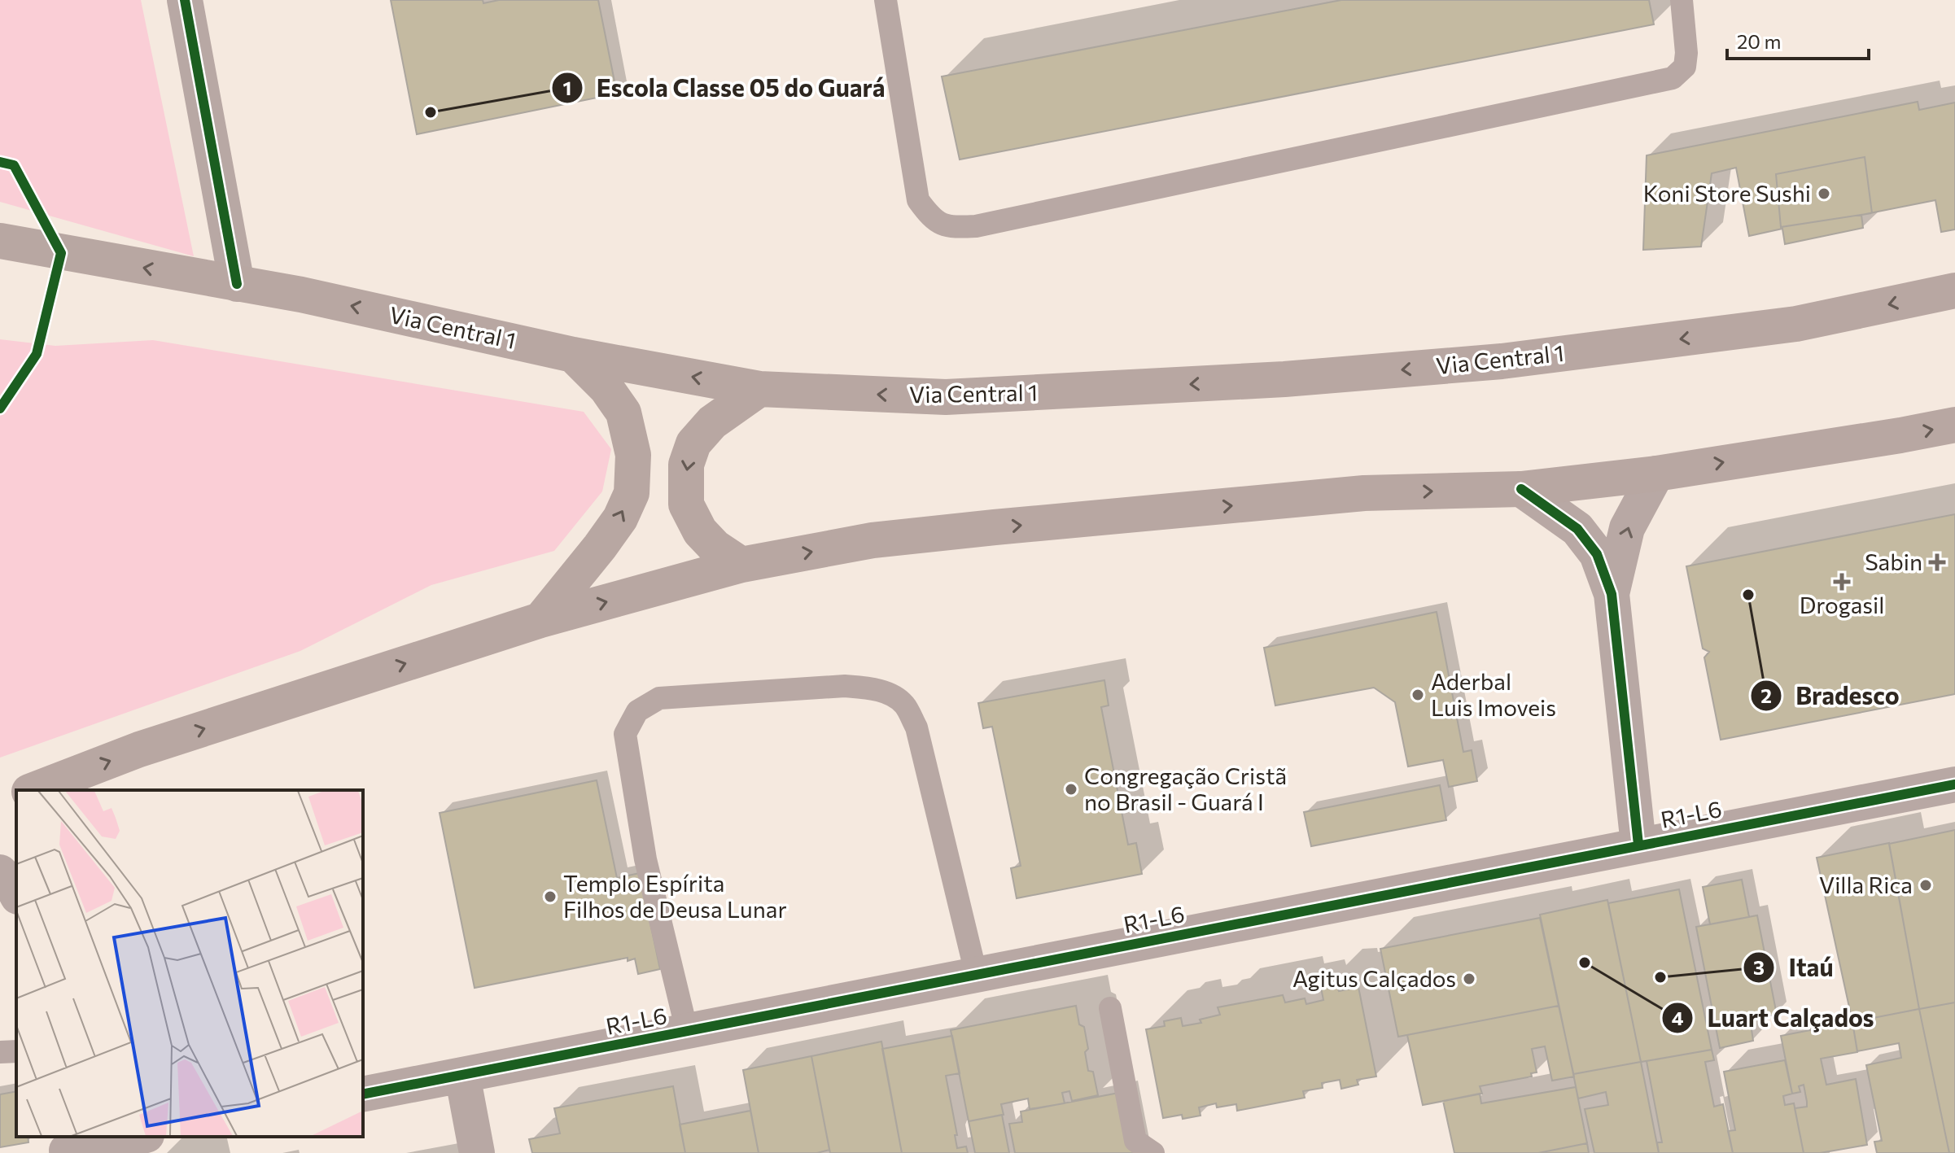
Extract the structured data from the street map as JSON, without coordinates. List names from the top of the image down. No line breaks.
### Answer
{"streets":{"main road":["Via Central 1"],"street":["R1-L6"]},"places":{"other":["Escola Classe 05 do Guará","Koni Store Sushi","Bradesco","Aderbal Luis Imoveis","Congregação Cristã no Brasil - Guará I","Villa Rica","Templo Espírita Filhos de Deusa Lunar","Luart Calçados","Itaú","Agitus Calçados"],"health":["Sabin","Drogasil"]},"scale_bar":"20 m"}
